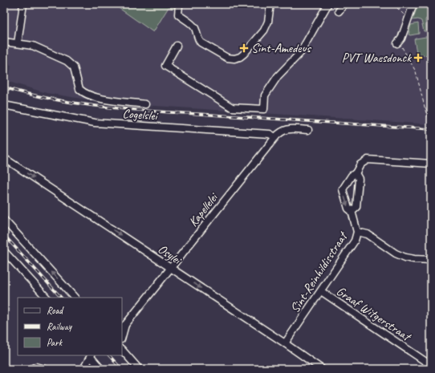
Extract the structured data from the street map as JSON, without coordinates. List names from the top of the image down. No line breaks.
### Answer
{"streets":{"street":["Cogelslei","Kapellelei","Osylei","Sint-Reinhildisstraat","Graaf Witgerstraat"]},"crossings":[["Cogelslei","Kapellelei"],["Kapellelei","Osylei"],["Osylei","Sint-Reinhildisstraat"],["Sint-Reinhildisstraat","Graaf Witgerstraat"]],"one_way":["Osylei"],"places":{"health":["Sint-Amedeus","PVT Waesdonck"]},"legend":["Road","Railway","Park"]}
